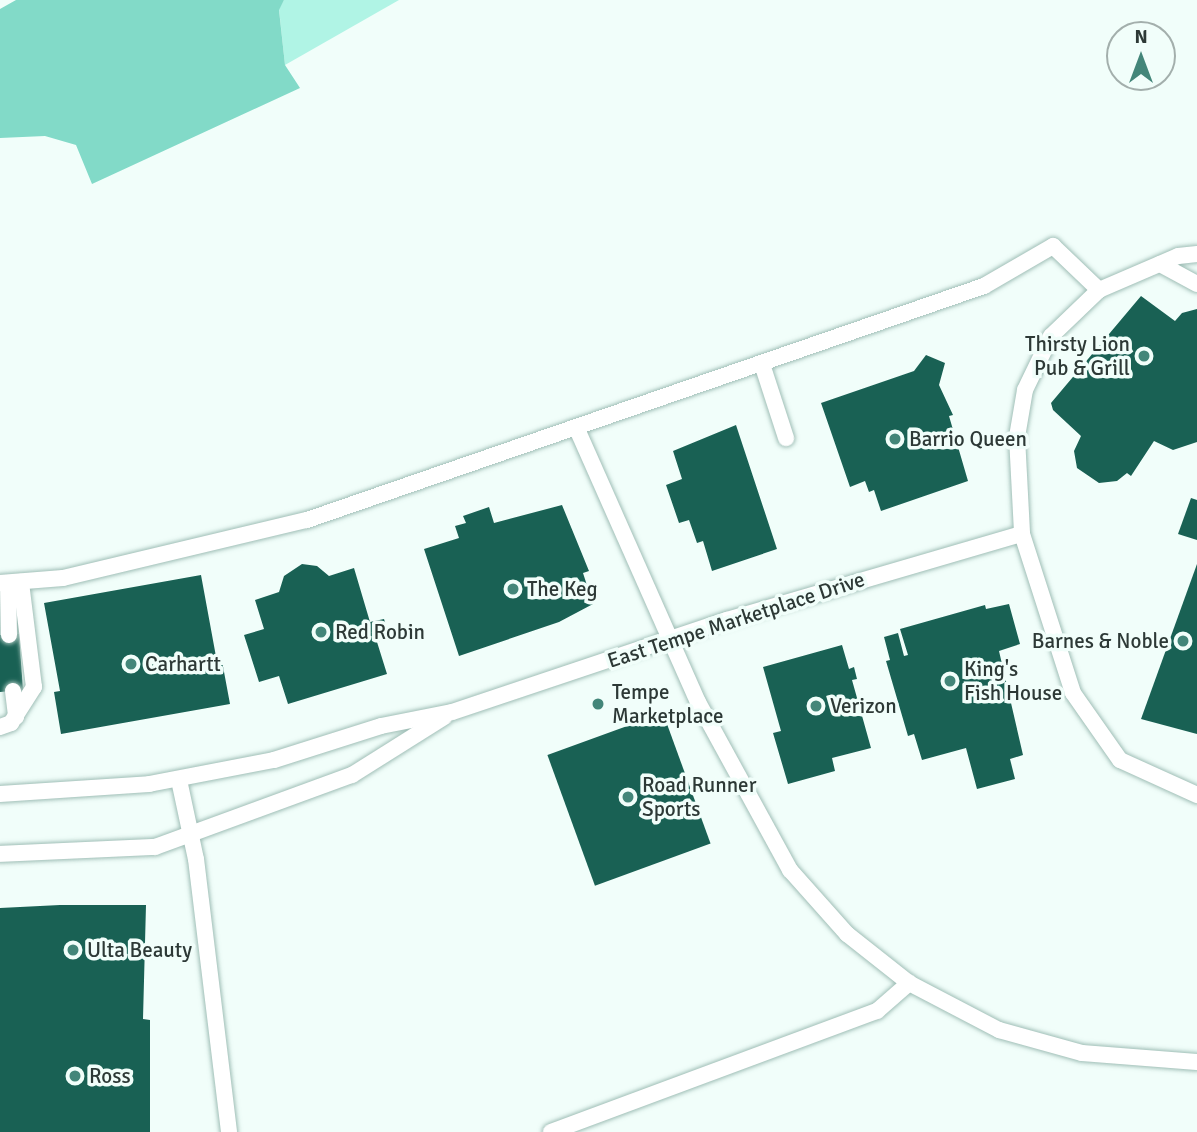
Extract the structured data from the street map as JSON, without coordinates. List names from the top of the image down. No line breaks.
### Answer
{"streets":{"lane":["East Tempe Marketplace Drive"]},"places":["Thirsty Lion Pub & Grill","Barrio Queen","The Keg","Red Robin","Barnes & Noble","Carhartt","King's Fish House","Tempe Marketplace","Verizon","Road Runner Sports","Ulta Beauty","Ross"],"north":"top"}
